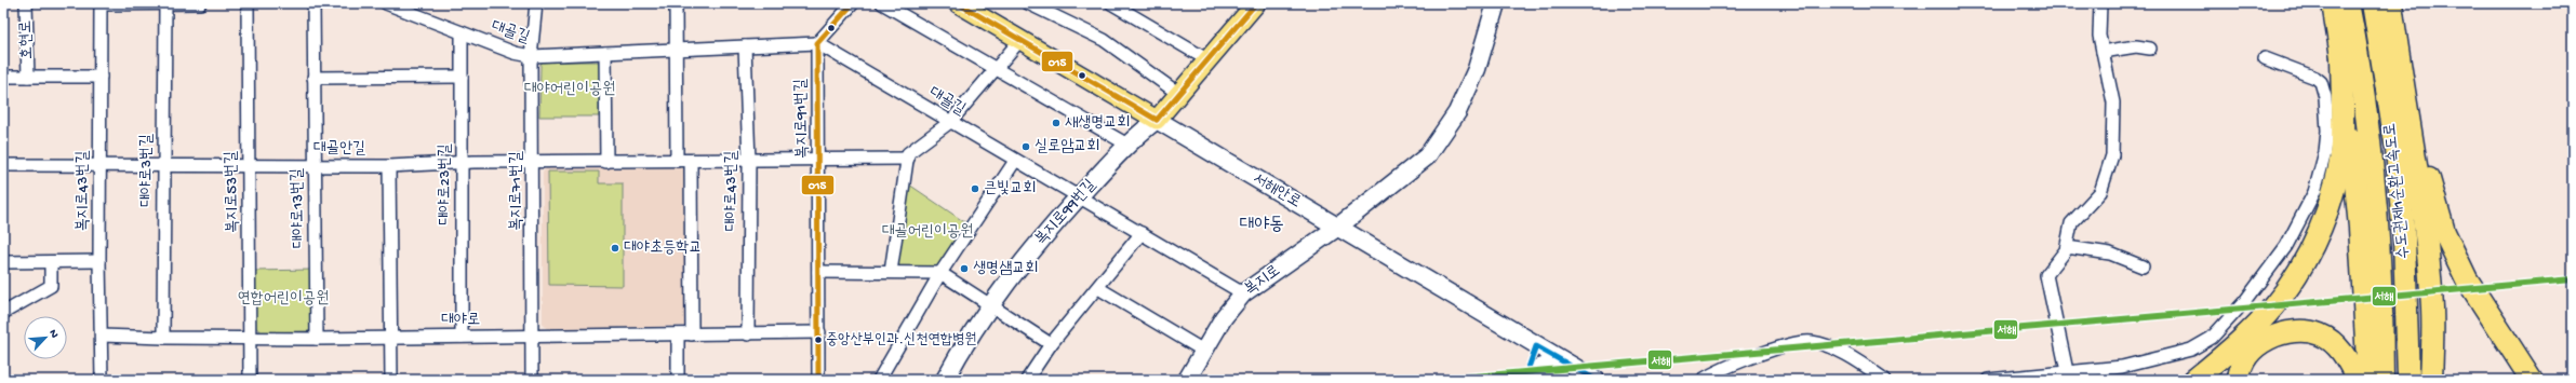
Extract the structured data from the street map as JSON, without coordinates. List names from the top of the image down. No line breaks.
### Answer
{"streets":{"highway":["수도권제1순환고속도로"],"main road":["서해안로"],"street":["대골길","호현로","복지로91번길","대골안길","대야로3번길","대야로23번길","복지로43번길","복지로71번길","대야로43번길","복지로53번길","대야로13번길","복지로99번길","복지로","대야로"]},"crossings":[["대골길","복지로91번길"],["대골길","대야로23번길"],["대골길","복지로71번길"],["대골길","대야로43번길"],["대골길","복지로99번길"],["대골길","복지로"],["복지로91번길","대골안길"],["복지로91번길","대야로"],["대골안길","대야로3번길"],["대골안길","대야로23번길"],["대골안길","복지로43번길"],["대골안길","복지로71번길"],["대골안길","대야로43번길"],["대골안길","복지로53번길"],["대골안길","대야로13번길"],["대야로3번길","대야로"],["대야로23번길","대야로"],["복지로43번길","대야로"],["복지로71번길","대야로"],["대야로43번길","대야로"],["서해안로","복지로99번길"],["서해안로","복지로"],["복지로53번길","대야로"],["대야로13번길","대야로"]],"districts":["대야동"],"parks":["대야어린이공원","대골어린이공원","연합어린이공원"],"places":["새생명교회","실로암교회","큰빛교회","대야초등학교","생명샘교회","중앙산부인과.신천연합병원"],"lines":["transit line 015","transit line 서해"],"north":"top right"}
